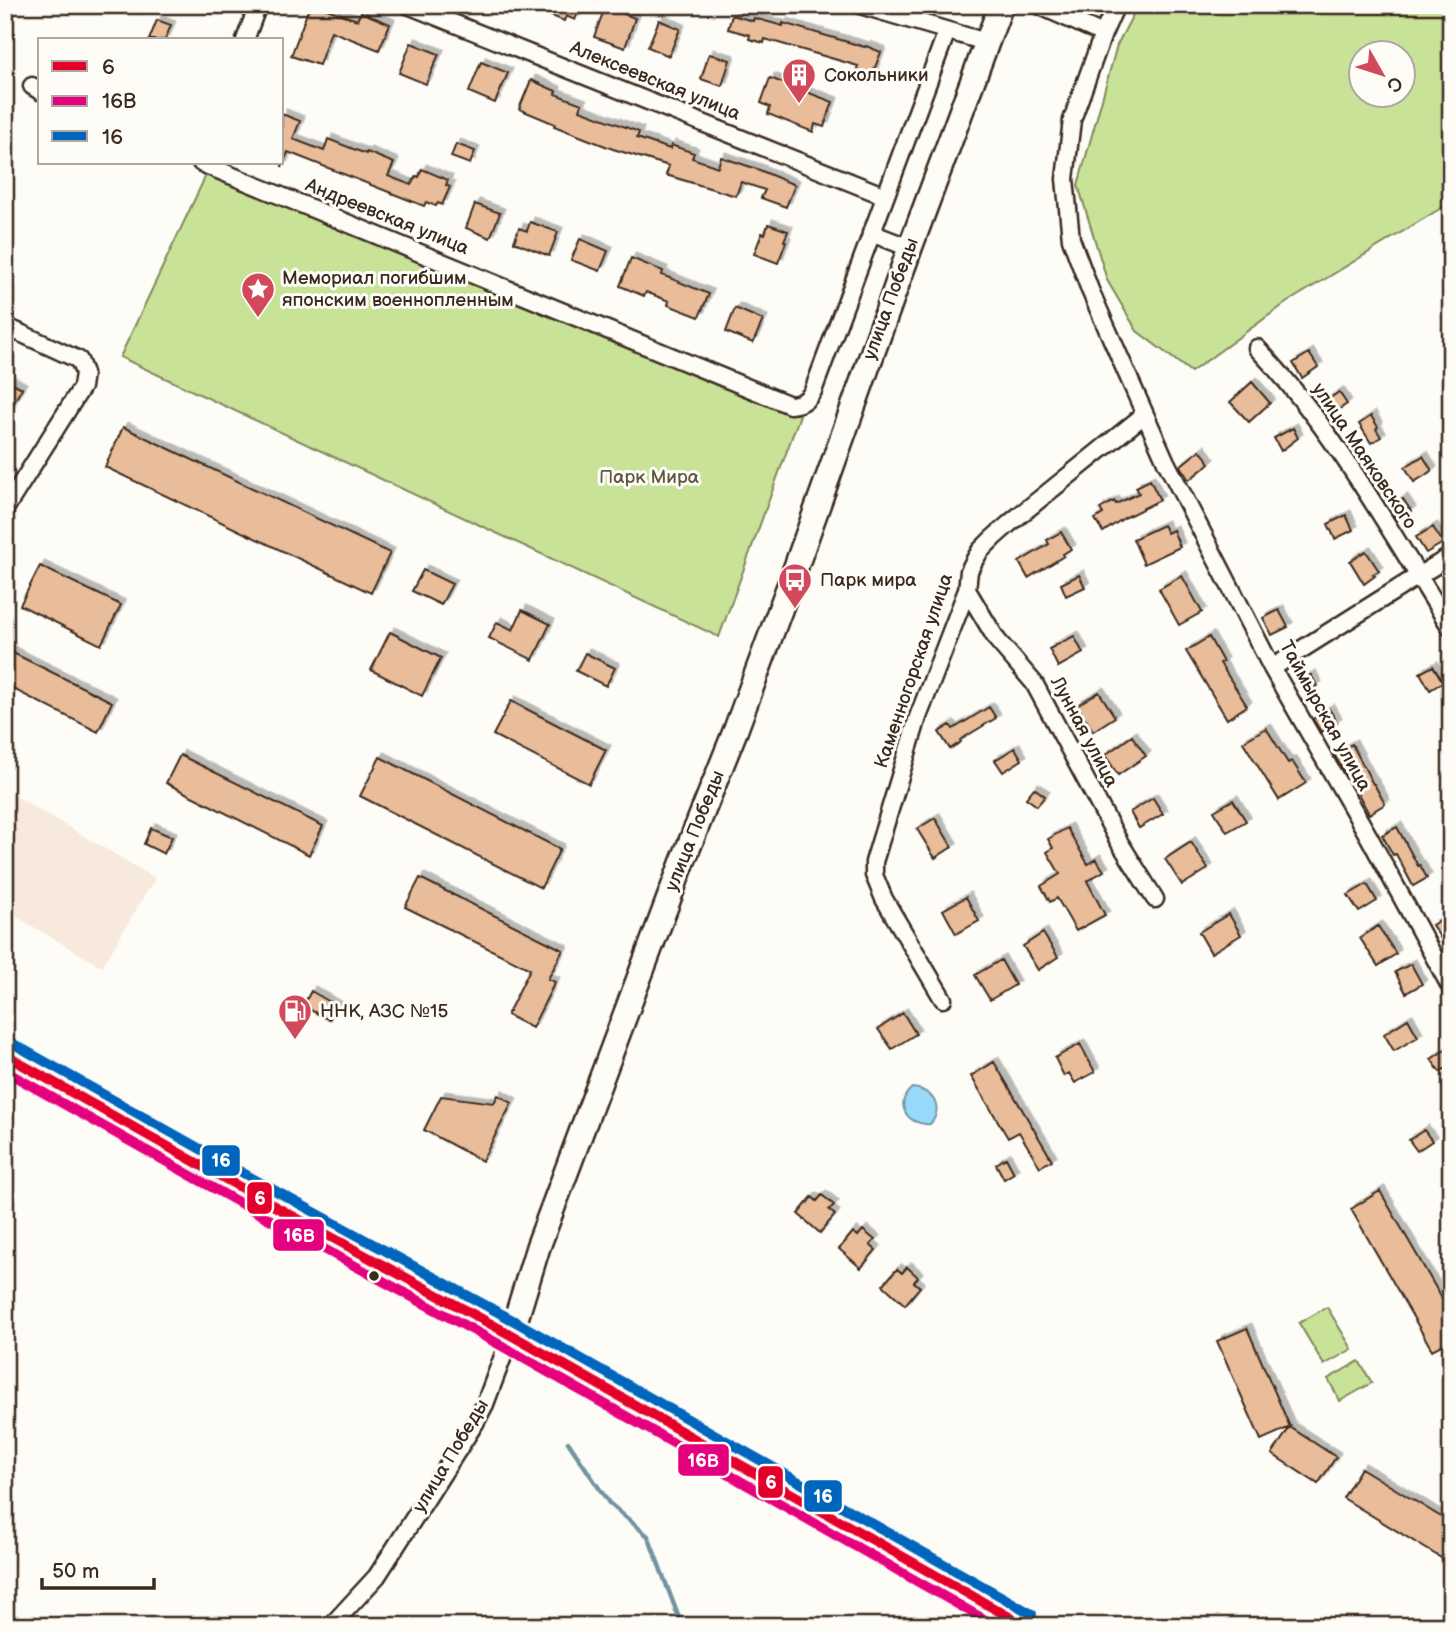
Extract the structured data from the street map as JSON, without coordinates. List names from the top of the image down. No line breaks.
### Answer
{"streets":{"street":["Алексеевская улица","Андреевская улица","улица Победы","улица Маяковского","Каменногорская улица","Таймырская улица","Лунная улица"]},"crossings":[["Каменногорская улица","Таймырская улица"],["Каменногорская улица","Лунная улица"]],"parks":["Парк Мира"],"places":{"building":["Сокольники"],"place":["Мемориал погибшим японским военнопленным"],"bus stop":["Парк мира"],"fuel station":["ННК, АЗС №15"]},"lines":["transit line 16","transit line 6","transit line 16В"],"legend":["6","16В","16"],"scale_bar":"50 m","north":"bottom right"}
